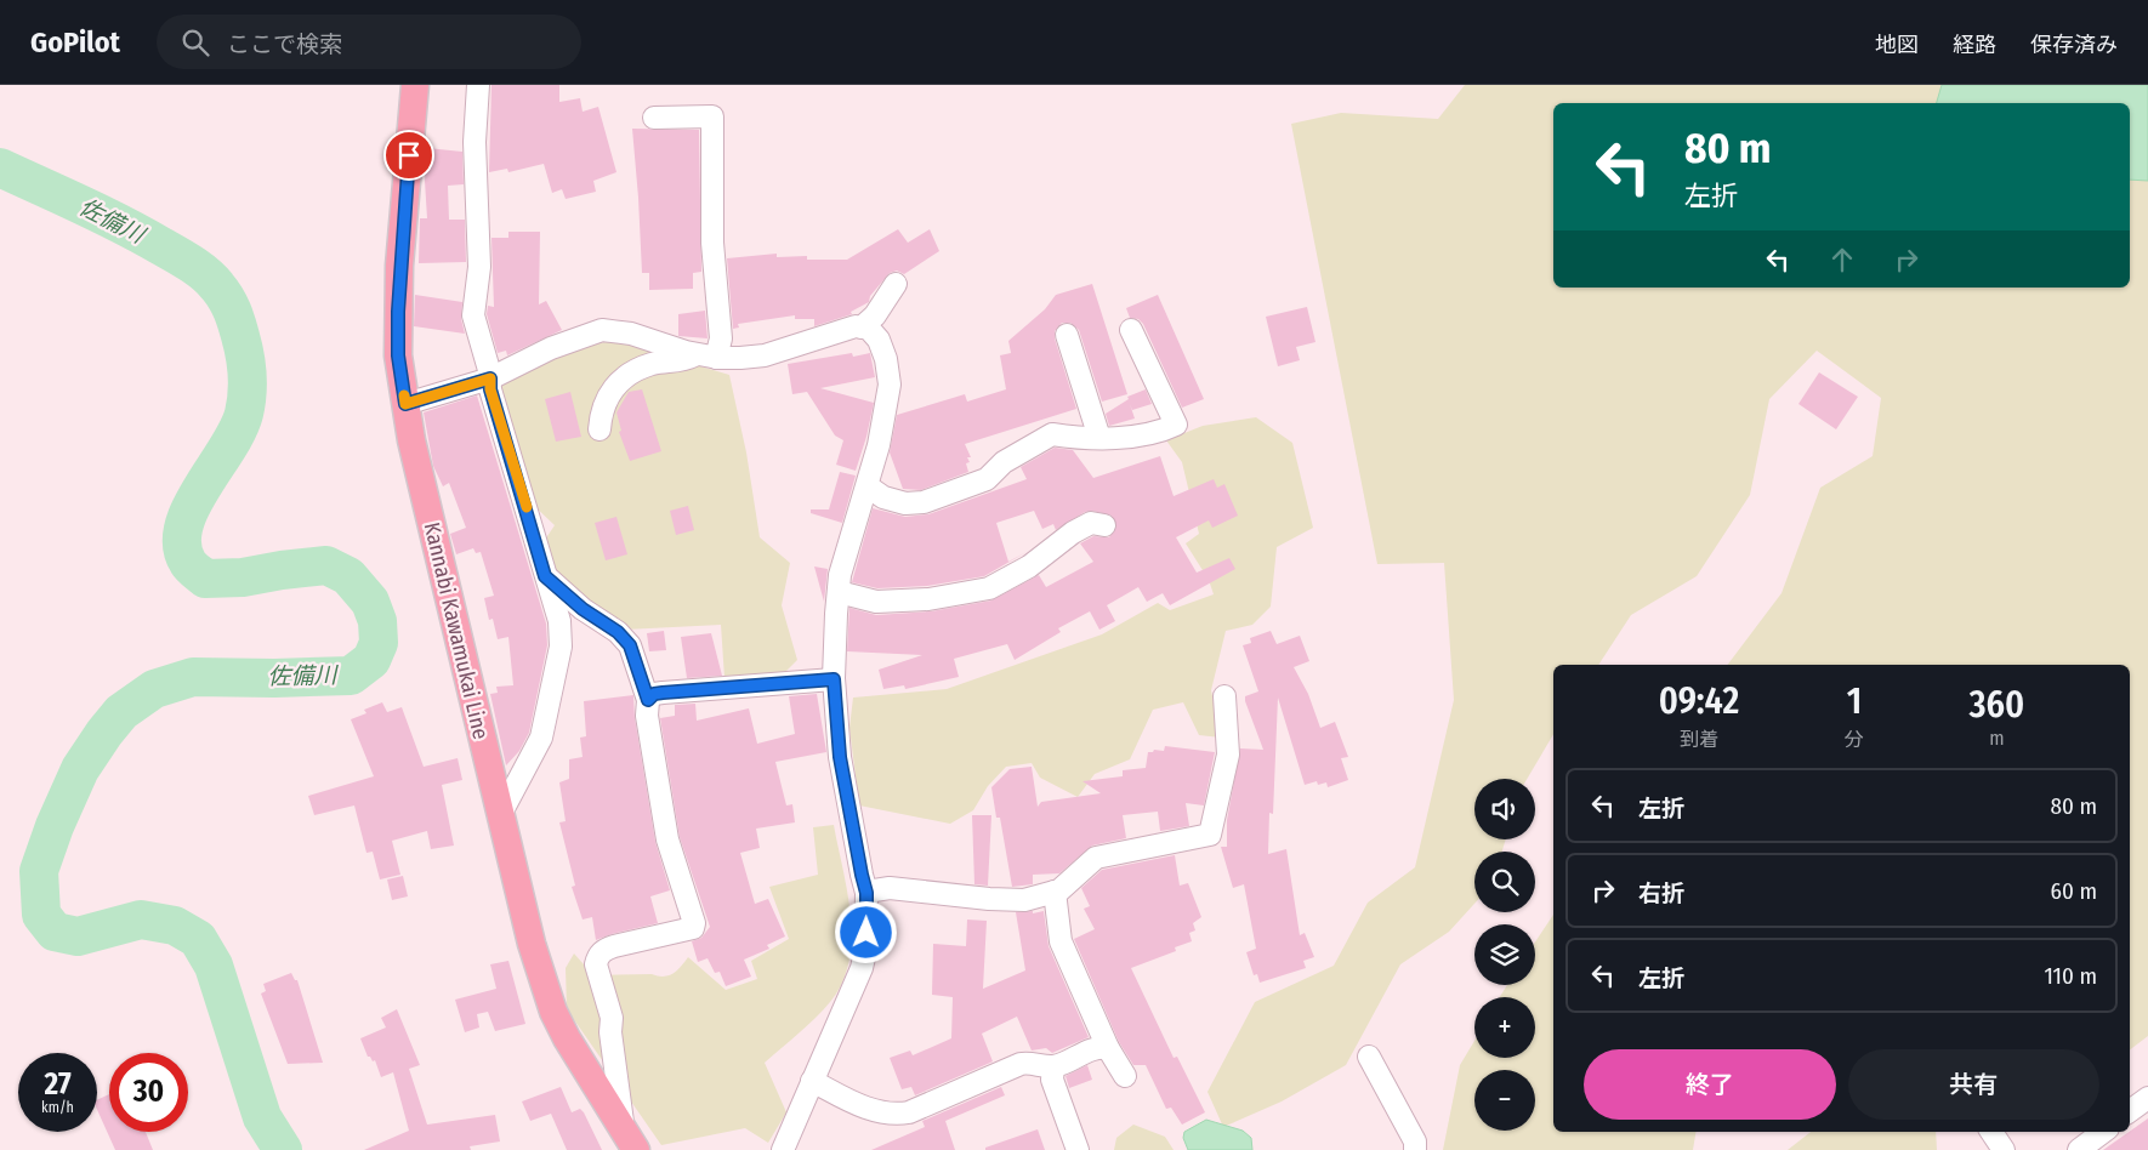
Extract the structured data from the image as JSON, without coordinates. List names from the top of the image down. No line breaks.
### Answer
{"streets":{"main road":["Kannabi Kawamukai Line"]},"water":["佐備川"],"page":{"header":"GoPilot","search":"ここで検索","nav":["地図","経路","保存済み"],"turn":["80 m","左折"],"eta":["09:42","到着","1","分","360","m"],"list":[{"name":"左折","value":"80 m"},{"name":"右折","value":"60 m"},{"name":"左折","value":"110 m"}],"map_buttons":["+","−"],"buttons":["終了","共有"],"speed":"27 km/h","limit":"30"}}
